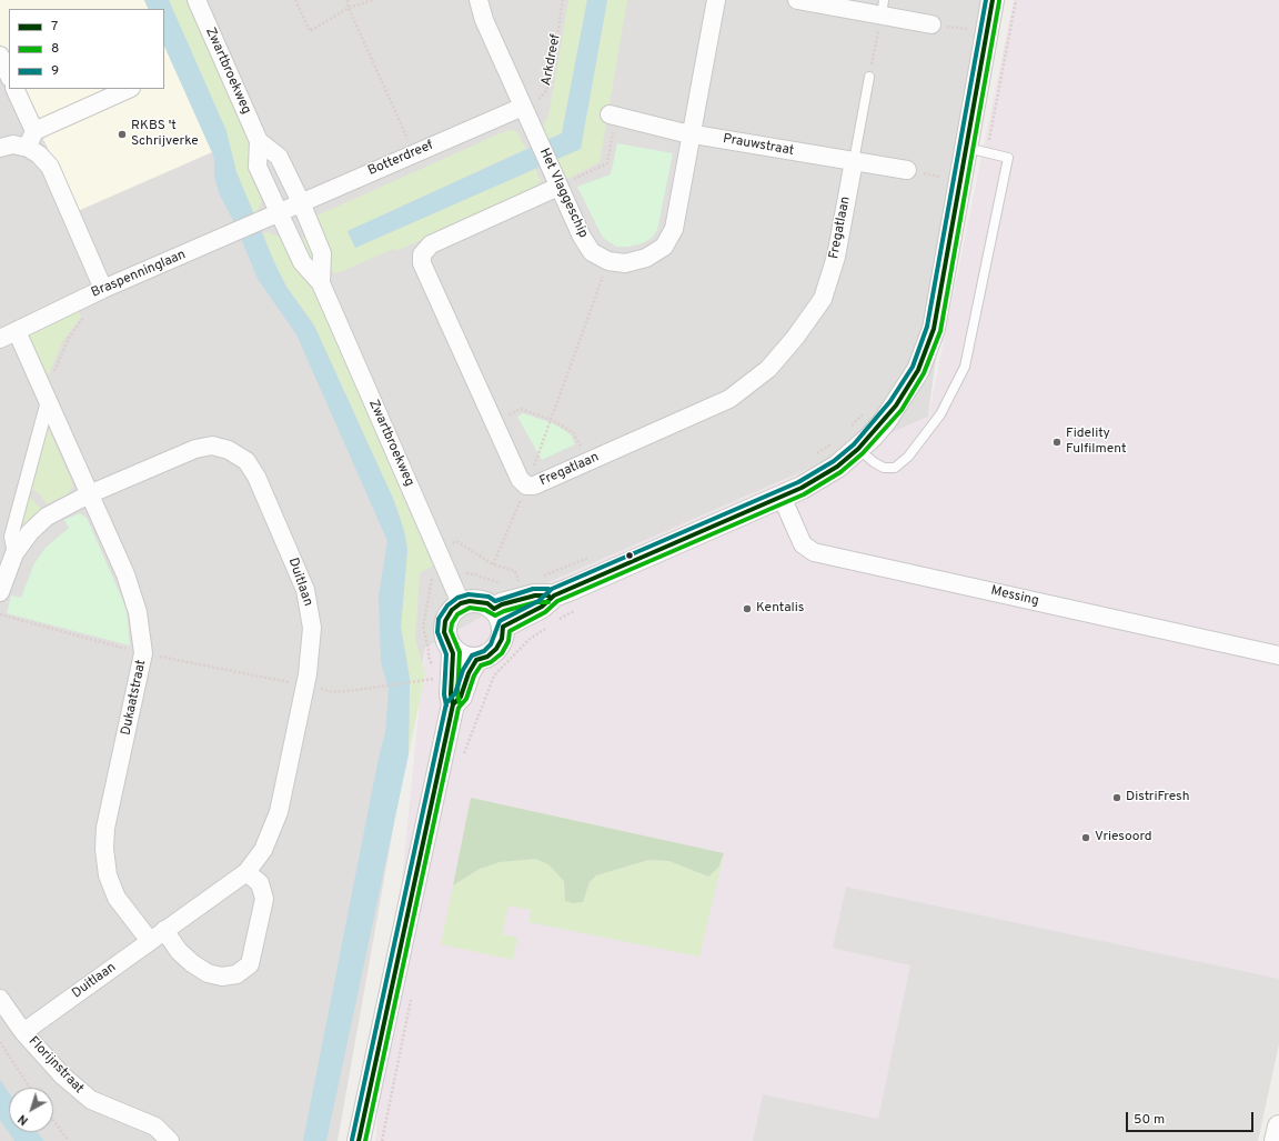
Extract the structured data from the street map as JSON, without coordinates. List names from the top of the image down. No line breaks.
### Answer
{"streets":{"street":["Zwartbroekweg","Prauwstraat","Botterdreef","Het Vlaggeschip","Fregatlaan","Braspenninglaan","Duitlaan","Messing","Dukaatstraat","Florijnstraat"],"path":["Arkdreef"]},"crossings":[["Arkdreef","Botterdreef"],["Arkdreef","Het Vlaggeschip"],["Zwartbroekweg","Botterdreef"],["Zwartbroekweg","Braspenninglaan"],["Prauwstraat","Het Vlaggeschip"],["Prauwstraat","Fregatlaan"],["Botterdreef","Het Vlaggeschip"],["Botterdreef","Braspenninglaan"],["Het Vlaggeschip","Fregatlaan"],["Braspenninglaan","Dukaatstraat"],["Duitlaan","Dukaatstraat"],["Duitlaan","Florijnstraat"]],"places":["RKBS 't Schrijverke","Fidelity Fulfilment","Kentalis","DistriFresh","Vriesoord"],"lines":["transit line 7","transit line 9","transit line 8"],"legend":["7","8","9"],"scale_bar":"50 m","north":"bottom left"}
